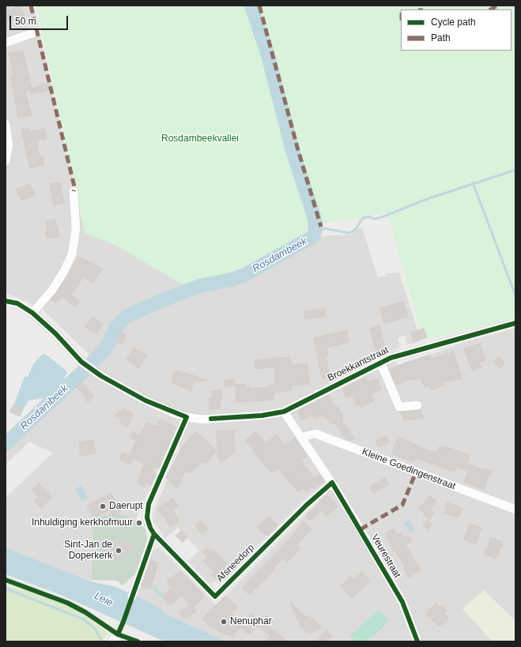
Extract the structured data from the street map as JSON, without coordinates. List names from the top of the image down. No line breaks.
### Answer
{"streets":{"street":["Broekkantstraat","Kleine Goedingenstraat","Veurestraat","Afsneedorp"]},"crossings":[["Broekkantstraat","Veurestraat"],["Broekkantstraat","Afsneedorp"],["Kleine Goedingenstraat","Veurestraat"],["Veurestraat","Afsneedorp"]],"water":["Rosdambeek","Leie"],"parks":["Rosdambeekvallei"],"places":["Daerupt","Inhuldiging kerkhofmuur","Sint-Jan de Doperkerk","Nenuphar"],"legend":["Cycle path","Path"],"scale_bar":"50 m"}
